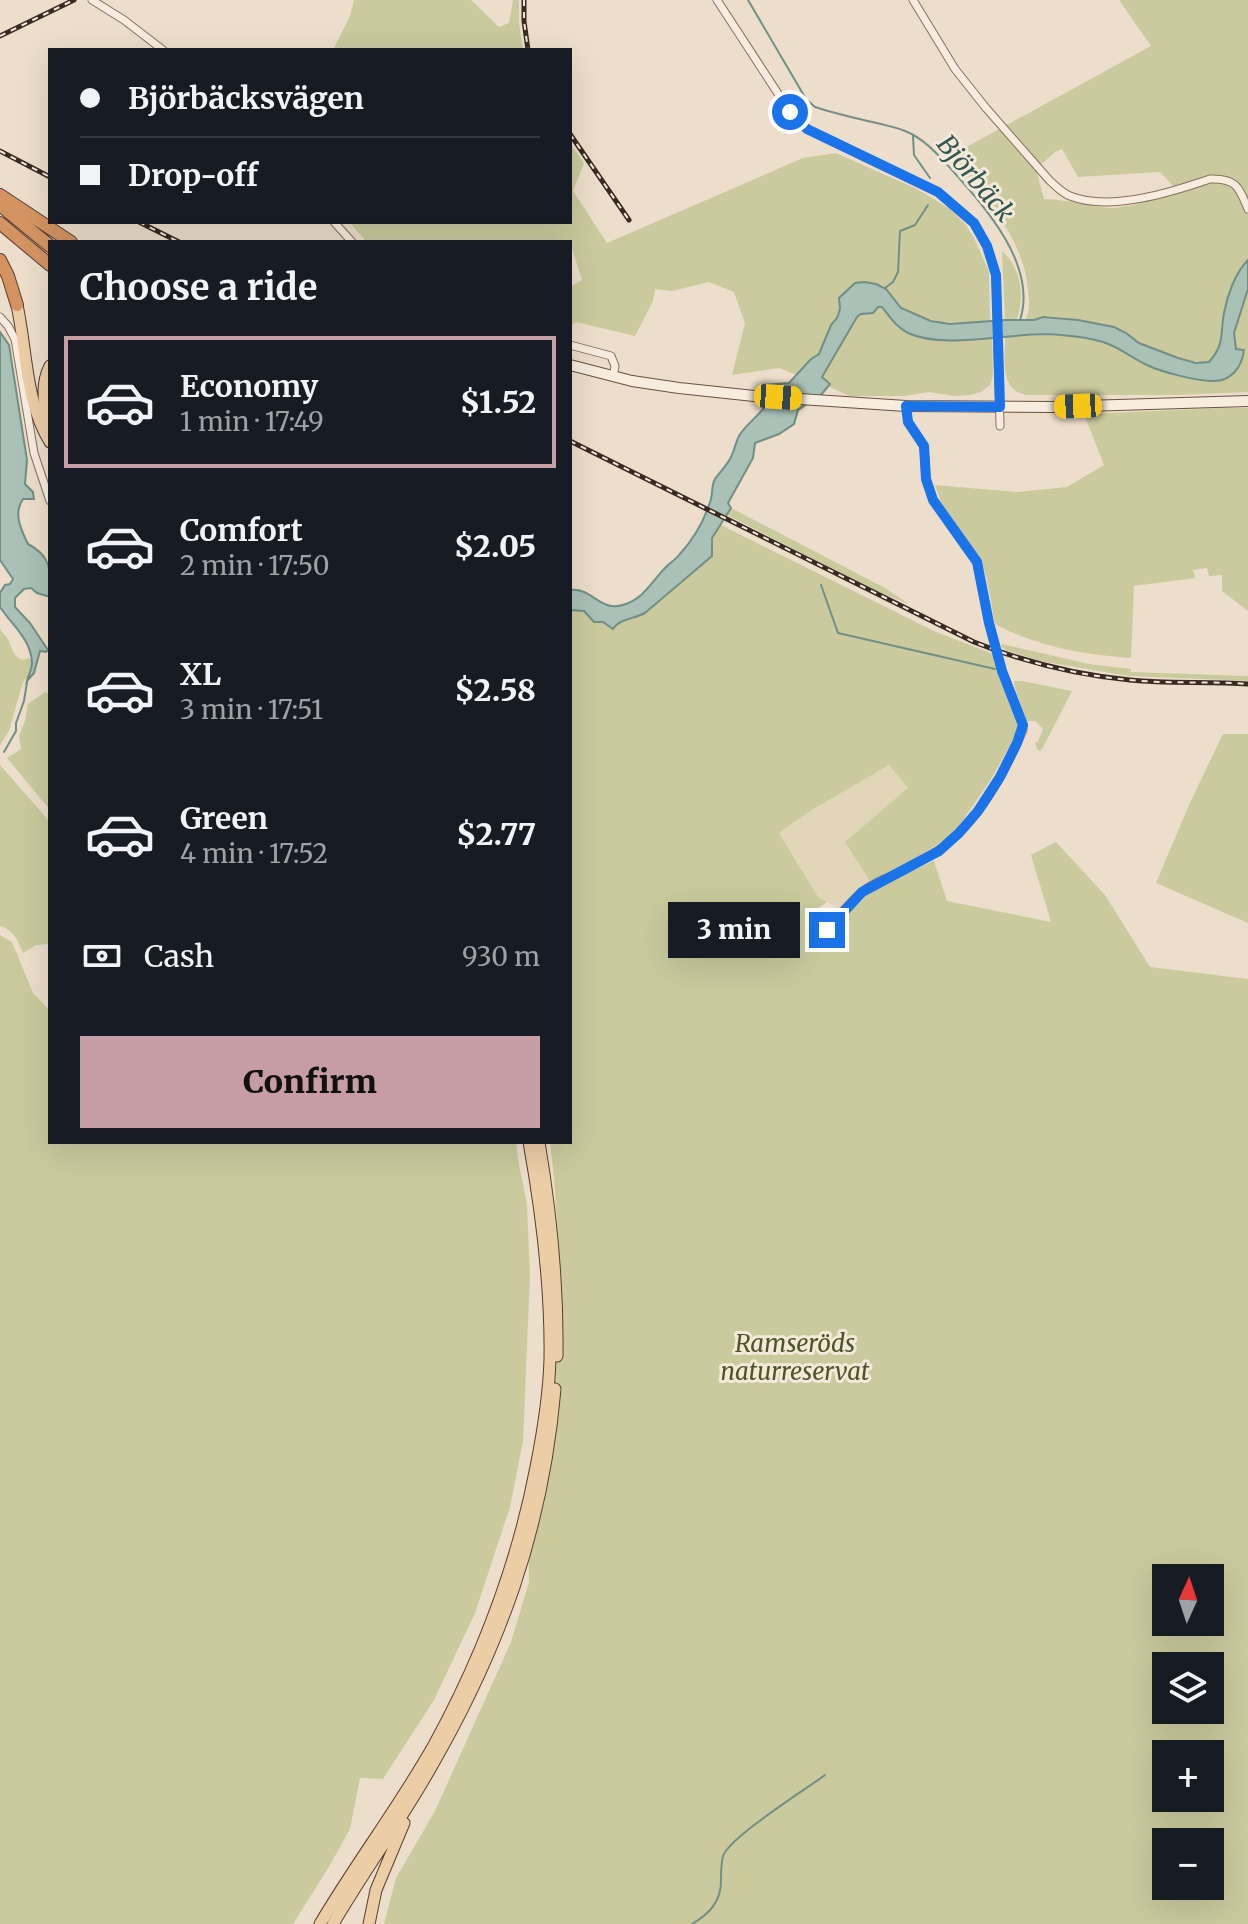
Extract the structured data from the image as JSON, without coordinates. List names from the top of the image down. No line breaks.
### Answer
{"water":["Björbäck"],"parks":["Ramseröds naturreservat"],"north":"top","page":{"banner":["Björbäcksvägen","Drop-off"],"heading":"Choose a ride","list":[{"name":"Economy","note":"1 min · 17:49","value":"$1.52"},{"name":"Comfort","note":"2 min · 17:50","value":"$2.05"},{"name":"XL","note":"3 min · 17:51","value":"$2.58"},{"name":"Green","note":"4 min · 17:52","value":"$2.77"}],"bubble":"3 min","pay":["Cash","930 m"],"buttons":"Confirm","map_buttons":["+","−"]}}
